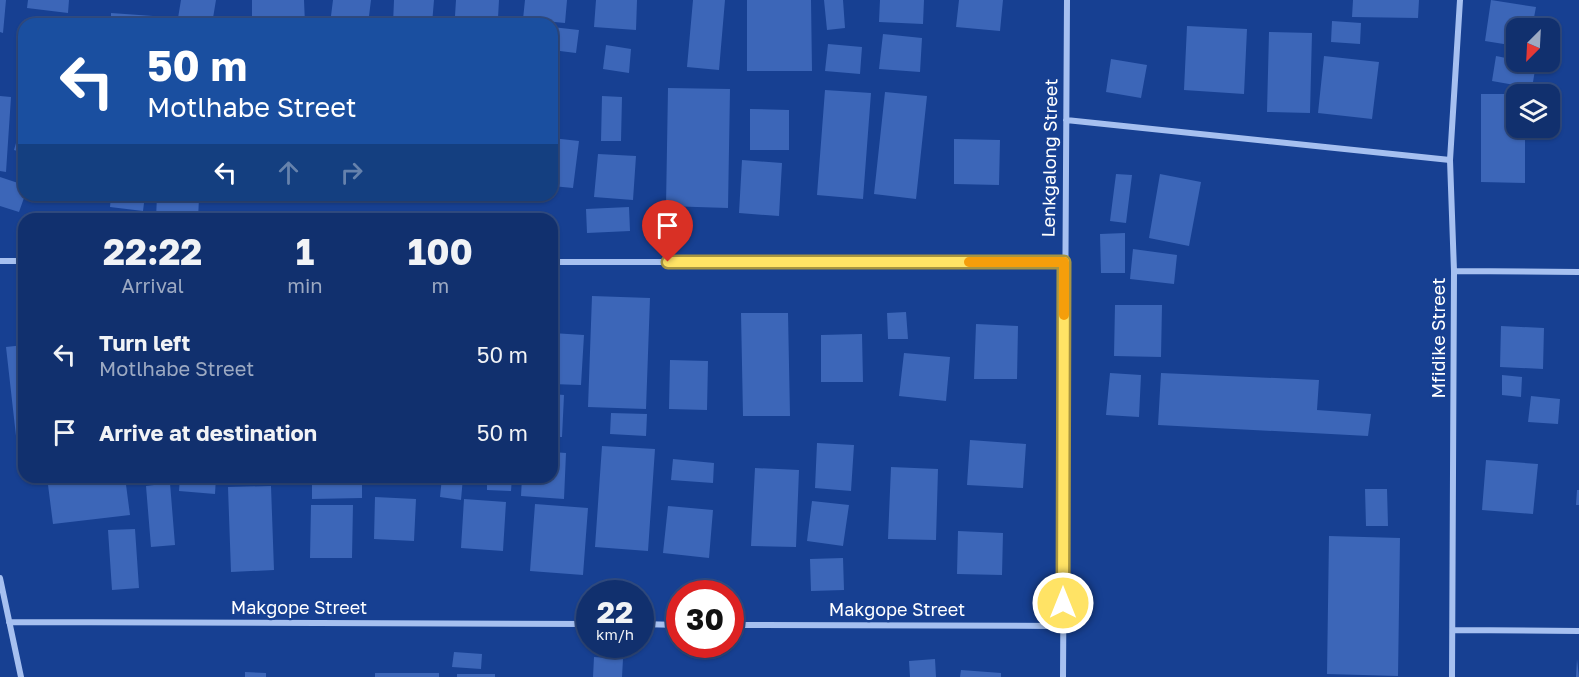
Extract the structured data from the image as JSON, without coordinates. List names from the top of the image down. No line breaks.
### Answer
{"streets":{"street":["Lenkgalong Street","Mfidike Street","Makgope Street"]},"crossings":[["Lenkgalong Street","Makgope Street"]],"north":"bottom left","page":{"turn":["50 m","Motlhabe Street"],"eta":["22:22","Arrival","1","min","100","m"],"list":[{"name":"Turn left","note":"Motlhabe Street","value":"50 m"},{"name":"Arrive at destination","value":"50 m"}],"speed":"22 km/h","limit":"30"}}
